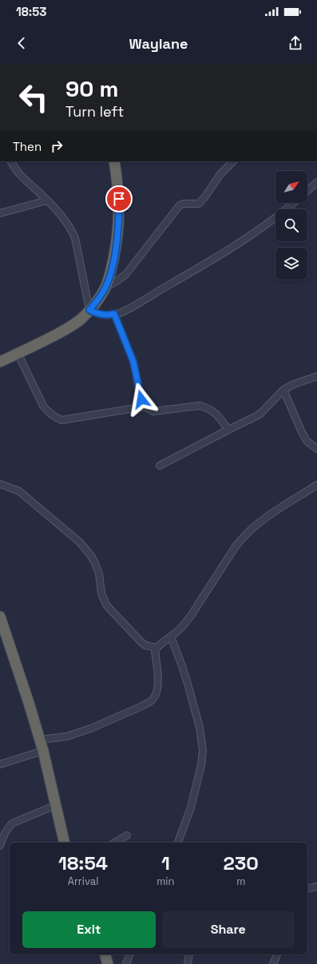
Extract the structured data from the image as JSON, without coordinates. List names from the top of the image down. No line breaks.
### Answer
{"north":"top right","page":{"status":"18:53","header":"Waylane","turn":["90 m","Turn left"],"then":"Then","eta":["18:54","Arrival","1","min","230","m"],"buttons":["Exit","Share"]}}
